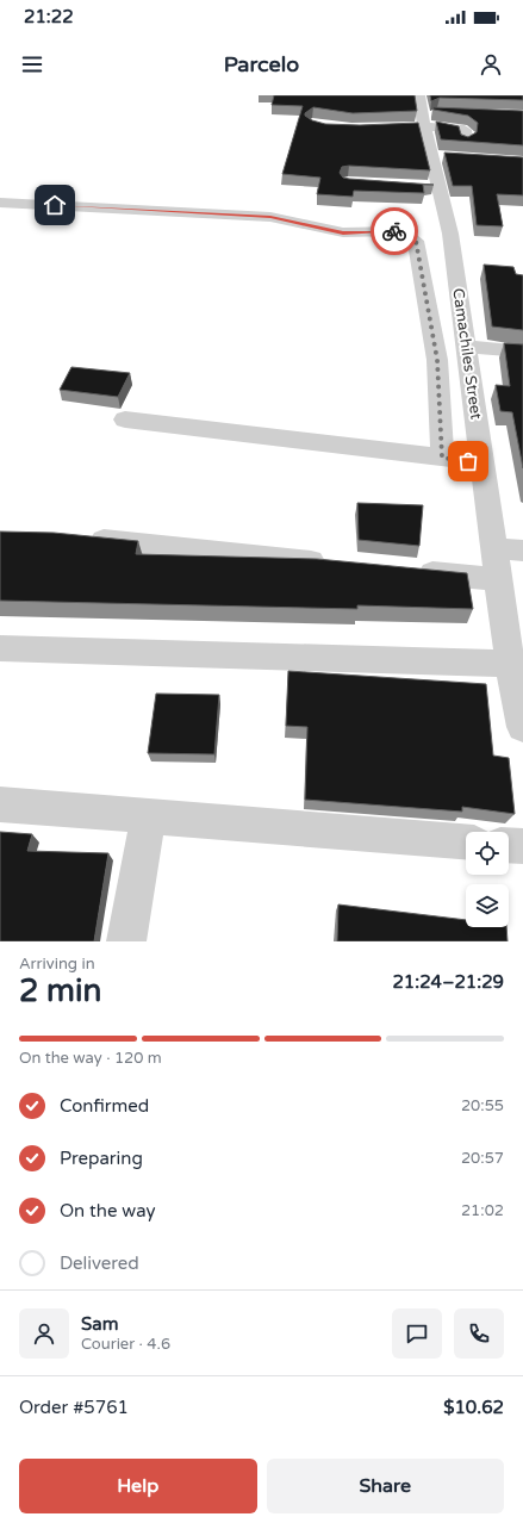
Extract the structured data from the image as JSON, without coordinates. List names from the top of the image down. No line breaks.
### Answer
{"streets":{"street":["Camachiles Street"]},"page":{"status":"21:22","header":"Parcelo","heading":["2 min","Arriving in","21:24–21:29"],"panel":["Sam","Courier · 4.6","Order #5761","$10.62"],"bar":"On the way · 120 m","list":[["Confirmed","20:55"],["Preparing","20:57"],["On the way","21:02"],"Delivered"],"buttons":["Help","Share"]}}
